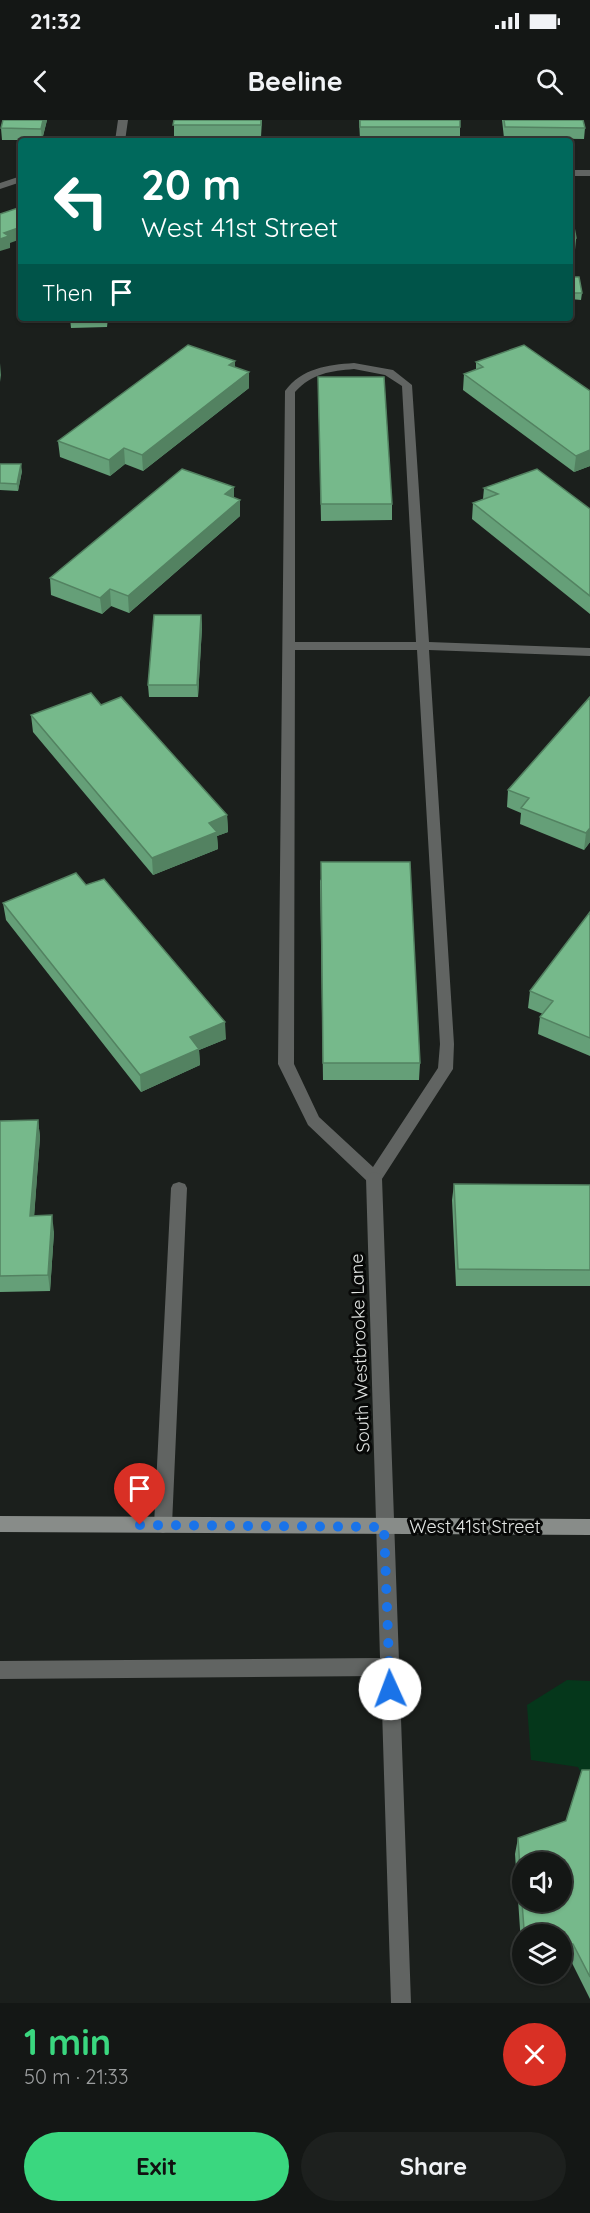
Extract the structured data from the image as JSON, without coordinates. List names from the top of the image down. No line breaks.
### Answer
{"streets":{"main road":["West 41st Street"],"street":["South Westbrooke Lane"]},"crossings":[["South Westbrooke Lane","West 41st Street"]],"page":{"status":"21:32","header":"Beeline","turn":["20 m","West 41st Street"],"then":"Then","heading":["1 min","50 m · 21:33"],"buttons":["Exit","Share"]}}
